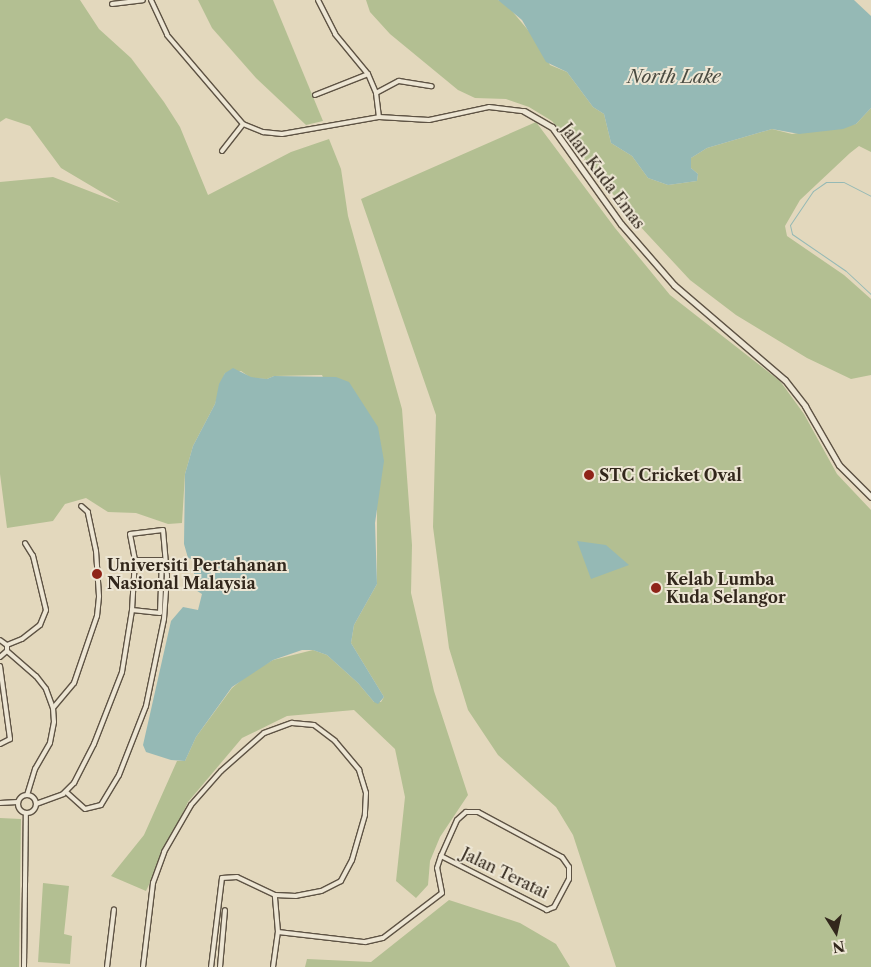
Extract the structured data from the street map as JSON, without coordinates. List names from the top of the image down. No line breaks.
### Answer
{"streets":{"street":["Jalan Kuda Emas","Jalan Teratai"]},"water":["North Lake"],"places":["STC Cricket Oval","Universiti Pertahanan Nasional Malaysia","Kelab Lumba Kuda Selangor"],"north":"bottom"}
